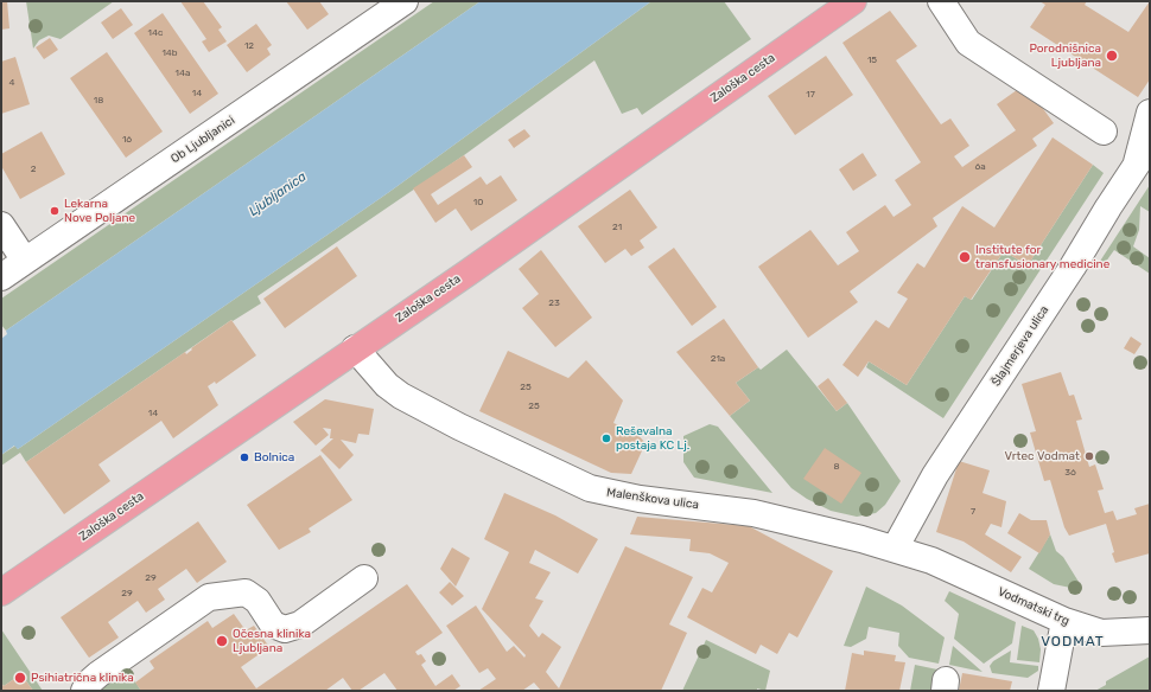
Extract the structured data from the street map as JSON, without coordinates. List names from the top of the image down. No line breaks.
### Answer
{"streets":{"main road":["Zaloška cesta"],"street":["Ob Ljubljanici","Šlajmerjeva ulica","Malenškova ulica","Vodmatski trg"]},"crossings":[["Zaloška cesta","Malenškova ulica"],["Šlajmerjeva ulica","Malenškova ulica"],["Malenškova ulica","Vodmatski trg"]],"districts":["VODMAT"],"water":["Ljubljanica"],"places":["Porodnišnica Ljubljana","Lekarna Nove Poljane","Institute for transfusionary medicine","Reševalna postaja KC Lj.","Vrtec Vodmat","Bolnica","Očesna klinika Ljubljana","Psihiatrična klinika"],"house_numbers":["14c","12","14b","15","14a","4","14","17","18","16","6a","2","10","21","23","21a","25","25","14","8","36","7","29","29"]}
